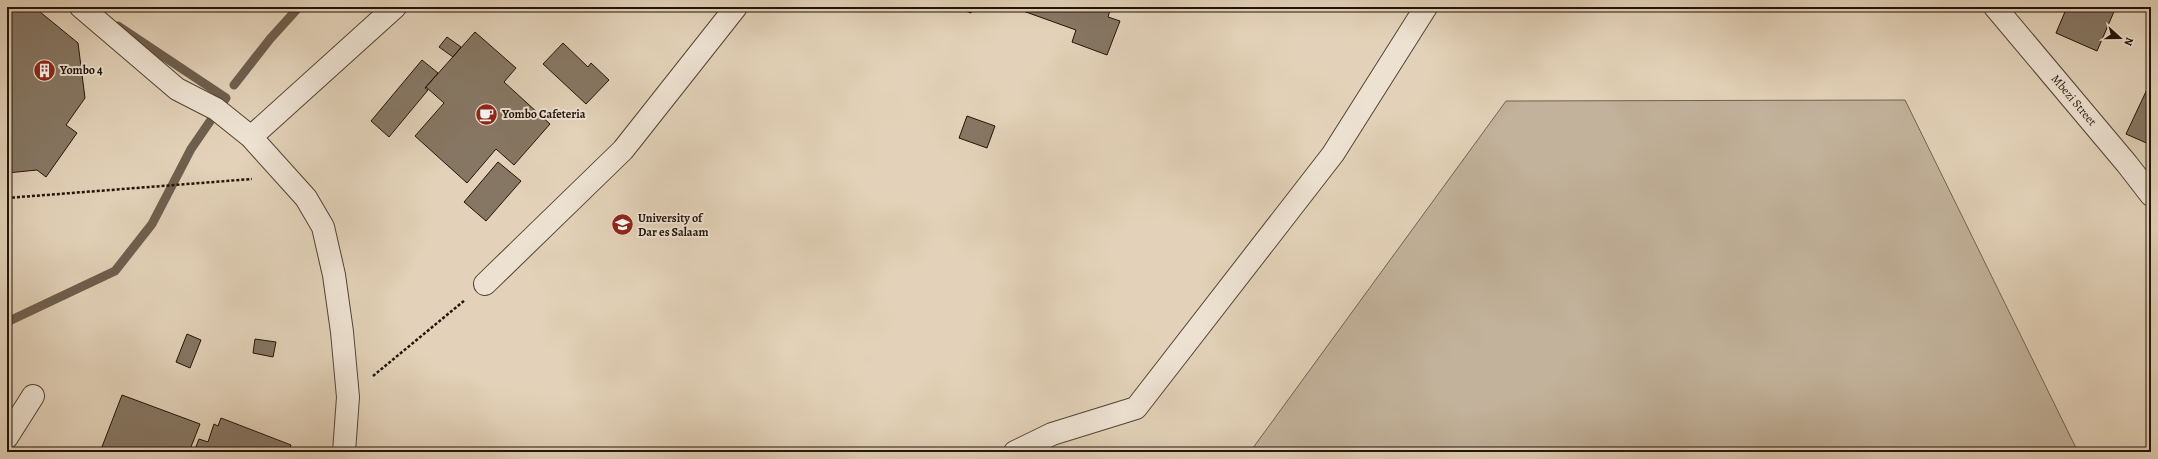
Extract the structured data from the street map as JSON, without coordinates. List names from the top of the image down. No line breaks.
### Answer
{"streets":{"street":["Mbezi Street"]},"places":{"building":["Yombo 4"],"cafe":["Yombo Cafeteria"],"school or university":["University of Dar es Salaam"]},"north":"right"}
